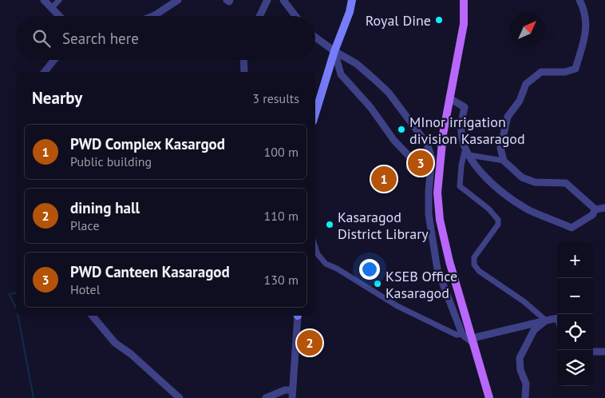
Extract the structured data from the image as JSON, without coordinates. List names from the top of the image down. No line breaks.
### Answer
{"places":["Royal Dine","MInor irrigation division Kasaragod","Kasaragod District Library","KSEB Office Kasaragod"],"north":"top right","page":{"search":"Search here","heading":["Nearby","3 results"],"list":[{"mark":"1","name":"PWD Complex Kasargod","note":"Public building","value":"100 m"},{"mark":"2","name":"dining hall","note":"Place","value":"110 m"},{"mark":"3","name":"PWD Canteen Kasaragod","note":"Hotel","value":"130 m"}],"pins":["3","1","2"],"map_buttons":["+","−"]}}
